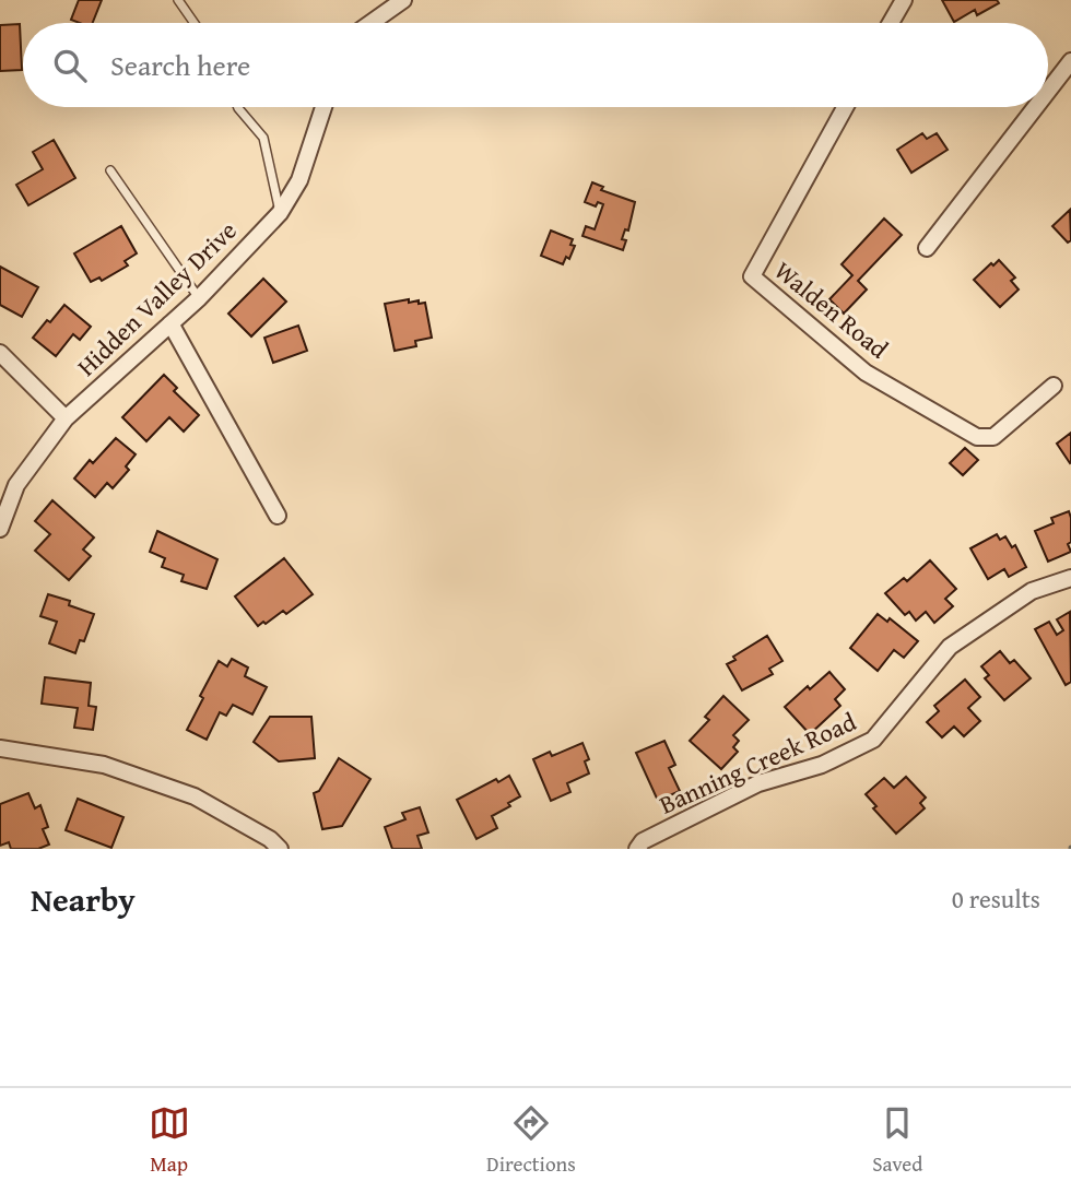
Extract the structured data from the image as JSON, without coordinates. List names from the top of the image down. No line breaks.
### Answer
{"streets":{"street":["Hidden Valley Drive","Walden Road","Banning Creek Road"]},"page":{"search":"Search here","heading":["Nearby","0 results"],"nav":["Map","Directions","Saved"]}}
